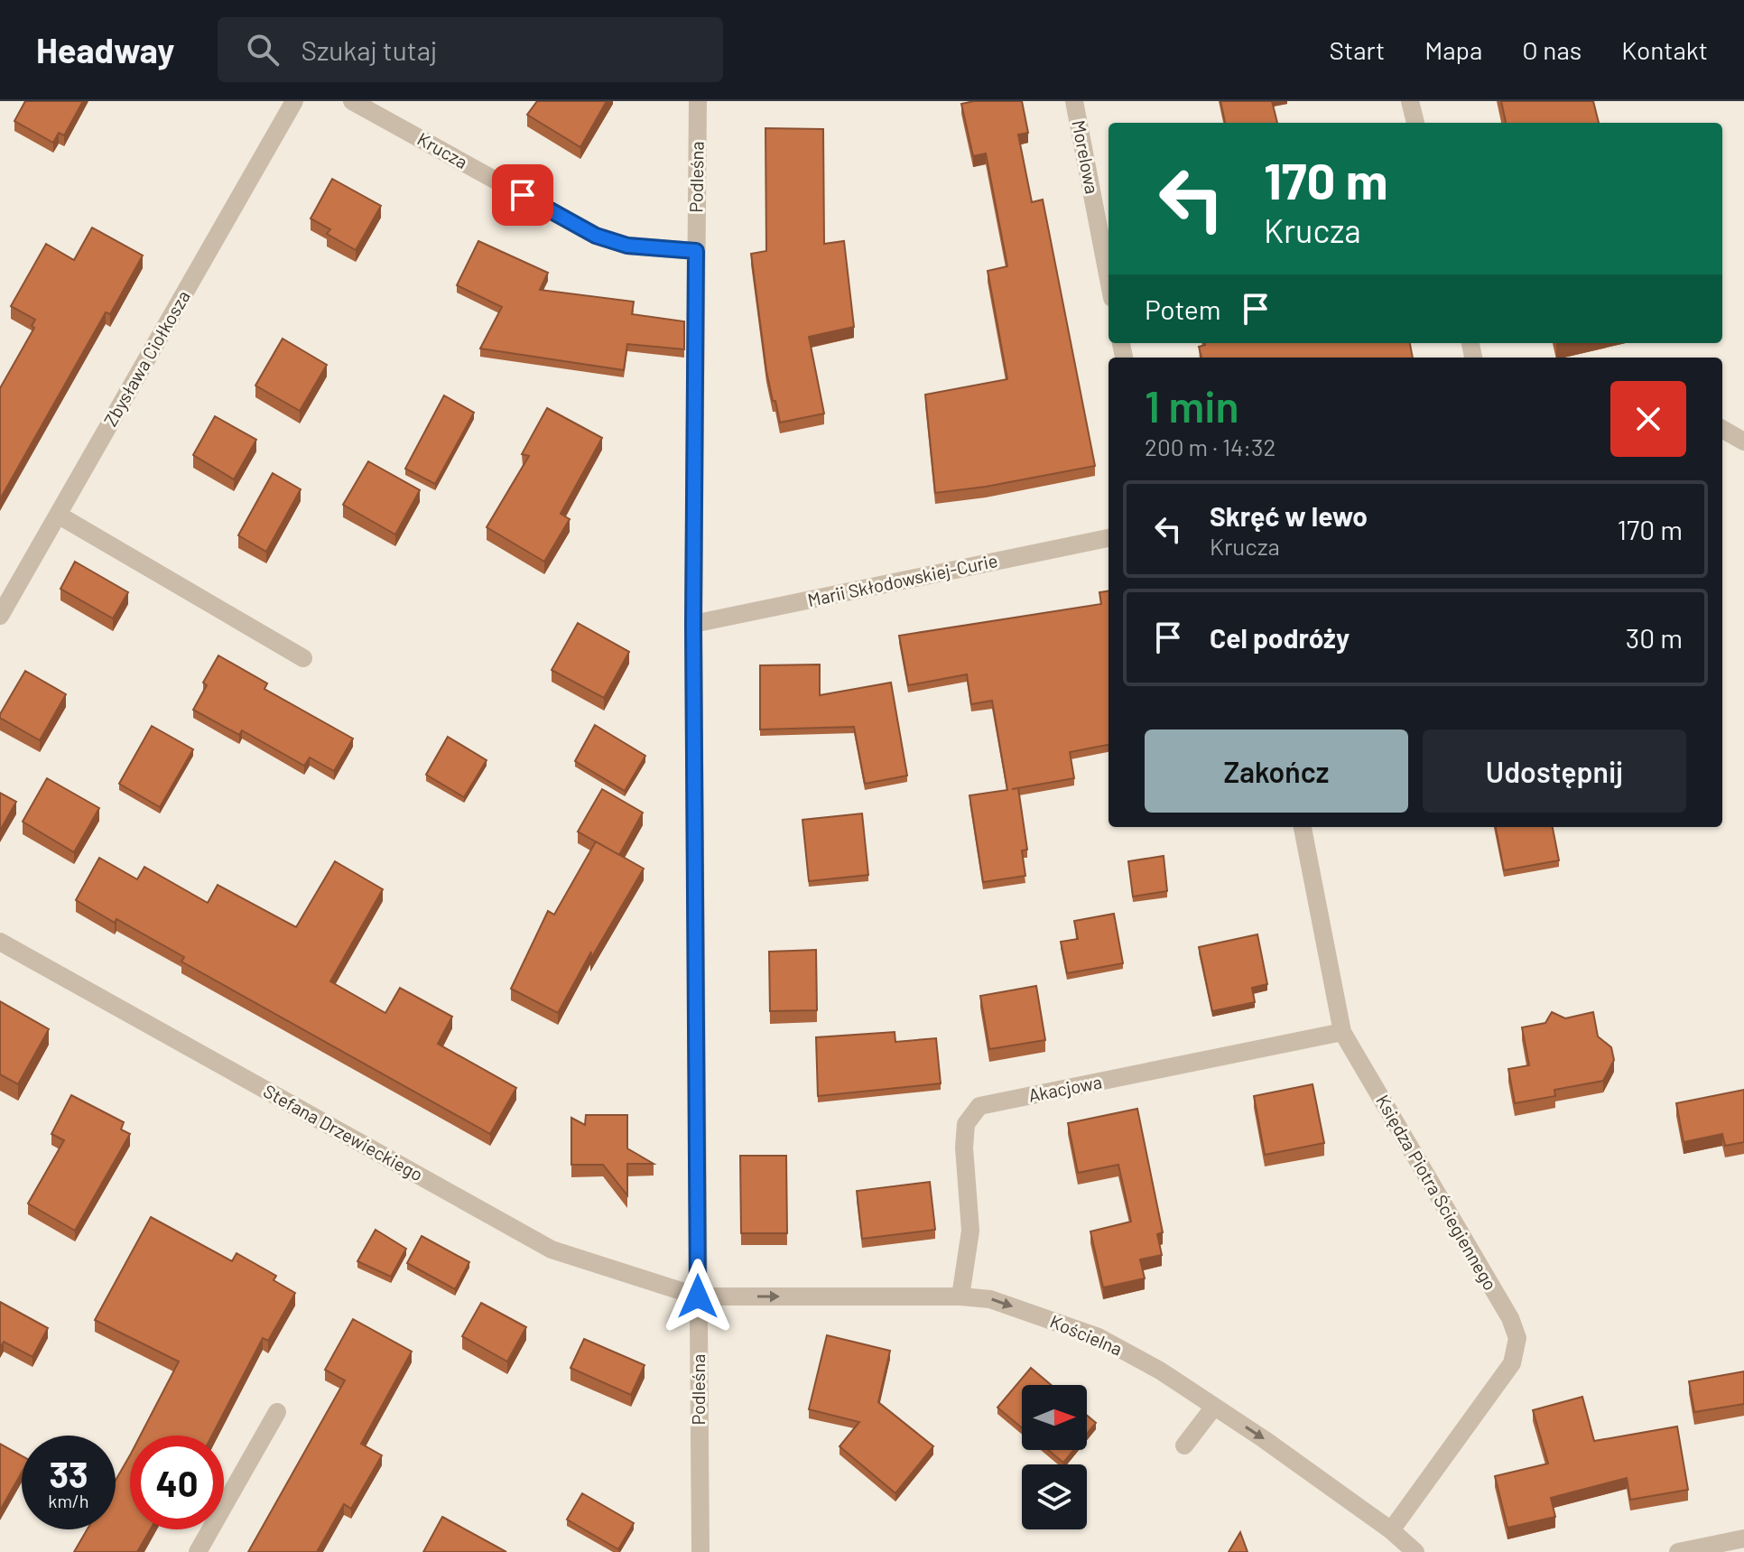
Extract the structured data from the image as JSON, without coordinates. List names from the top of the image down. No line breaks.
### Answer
{"streets":{"street":["Krucza","Morelowa","Podleśna","Zbysława Ciołkosza","Marii Skłodowskiej-Curie","Akacjowa","Stefana Drzewieckiego","Księdza Piotra Ściegiennego","Kościelna"]},"crossings":[["Krucza","Podleśna"],["Podleśna","Marii Skłodowskiej-Curie"],["Podleśna","Stefana Drzewieckiego"],["Podleśna","Kościelna"],["Akacjowa","Księdza Piotra Ściegiennego"],["Akacjowa","Kościelna"],["Stefana Drzewieckiego","Kościelna"],["Księdza Piotra Ściegiennego","Kościelna"]],"one_way":["Kościelna"],"north":"right","page":{"header":"Headway","search":"Szukaj tutaj","nav":["Start","Mapa","O nas","Kontakt"],"turn":["170 m","Krucza"],"then":"Potem","heading":["1 min","200 m · 14:32"],"list":[{"name":"Skręć w lewo","note":"Krucza","value":"170 m"},{"name":"Cel podróży","value":"30 m"}],"buttons":["Zakończ","Udostępnij"],"speed":"33 km/h","limit":"40"}}
